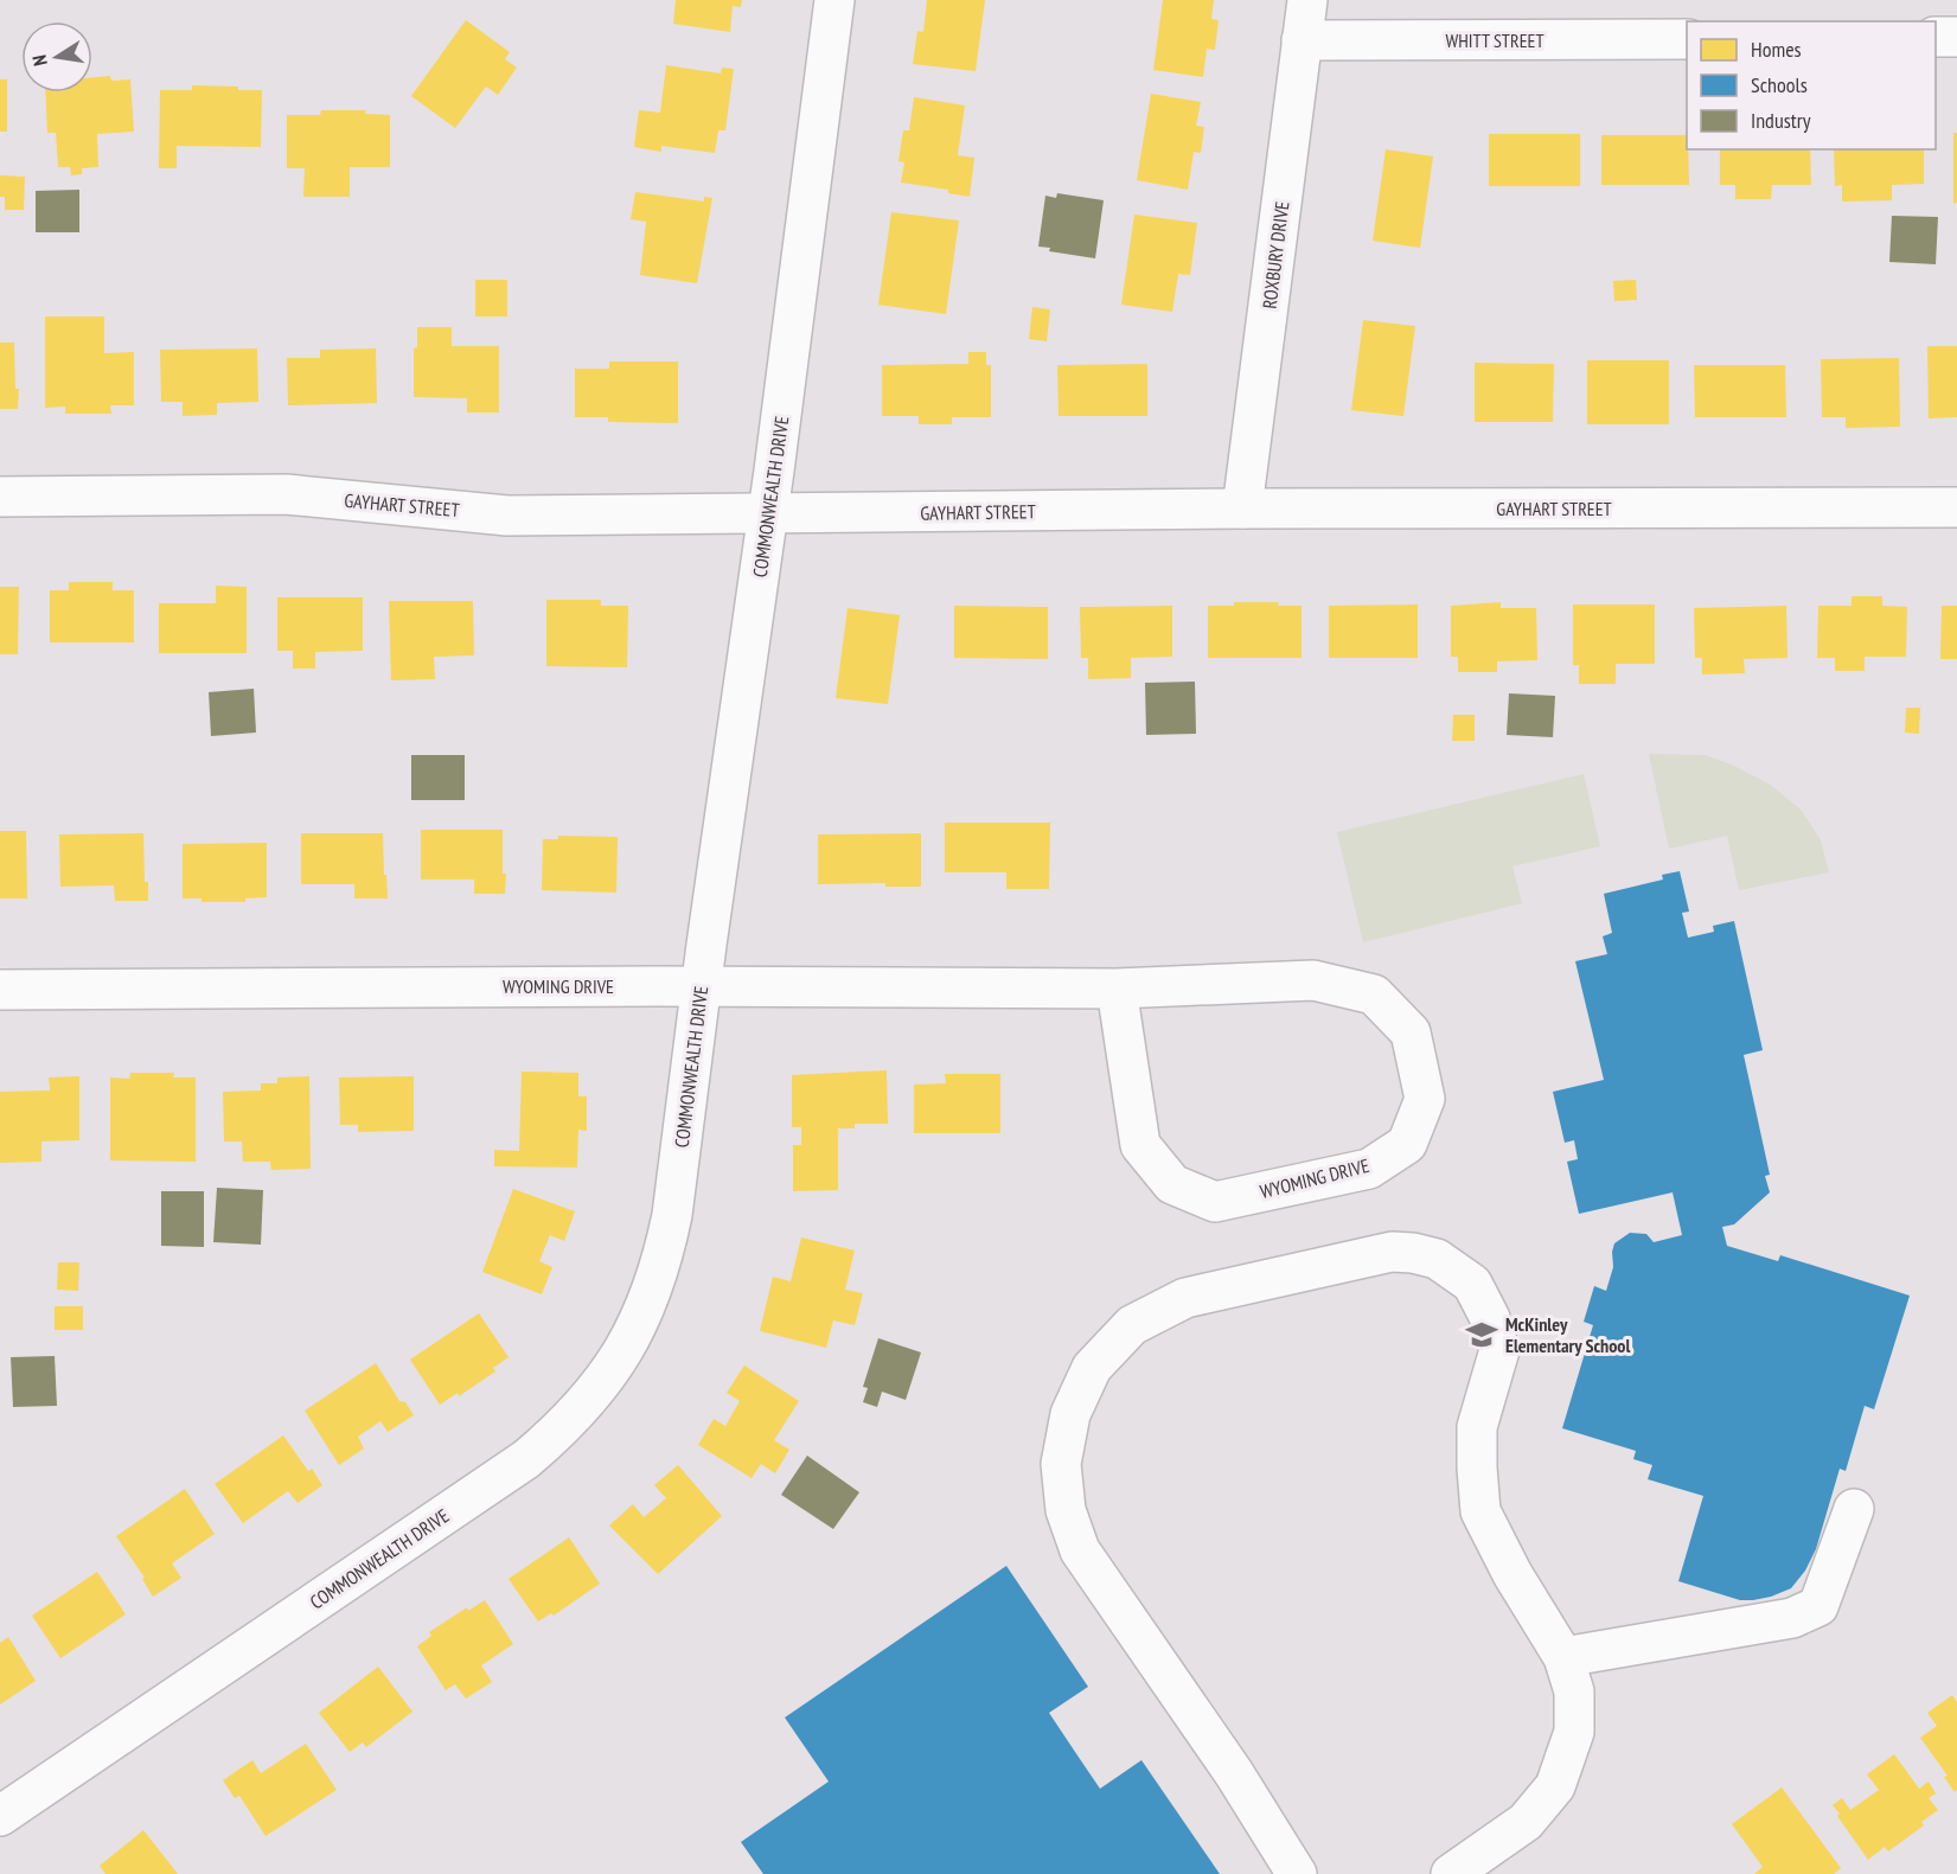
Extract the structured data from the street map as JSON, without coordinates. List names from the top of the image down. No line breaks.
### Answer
{"streets":{"street":["WHITT STREET","ROXBURY DRIVE","COMMONWEALTH DRIVE","GAYHART STREET","WYOMING DRIVE"]},"crossings":[["WHITT STREET","ROXBURY DRIVE"],["ROXBURY DRIVE","GAYHART STREET"],["COMMONWEALTH DRIVE","GAYHART STREET"],["COMMONWEALTH DRIVE","WYOMING DRIVE"]],"places":{"school or university":["McKinley Elementary School"]},"legend":["Homes","Schools","Industry"],"north":"left"}
